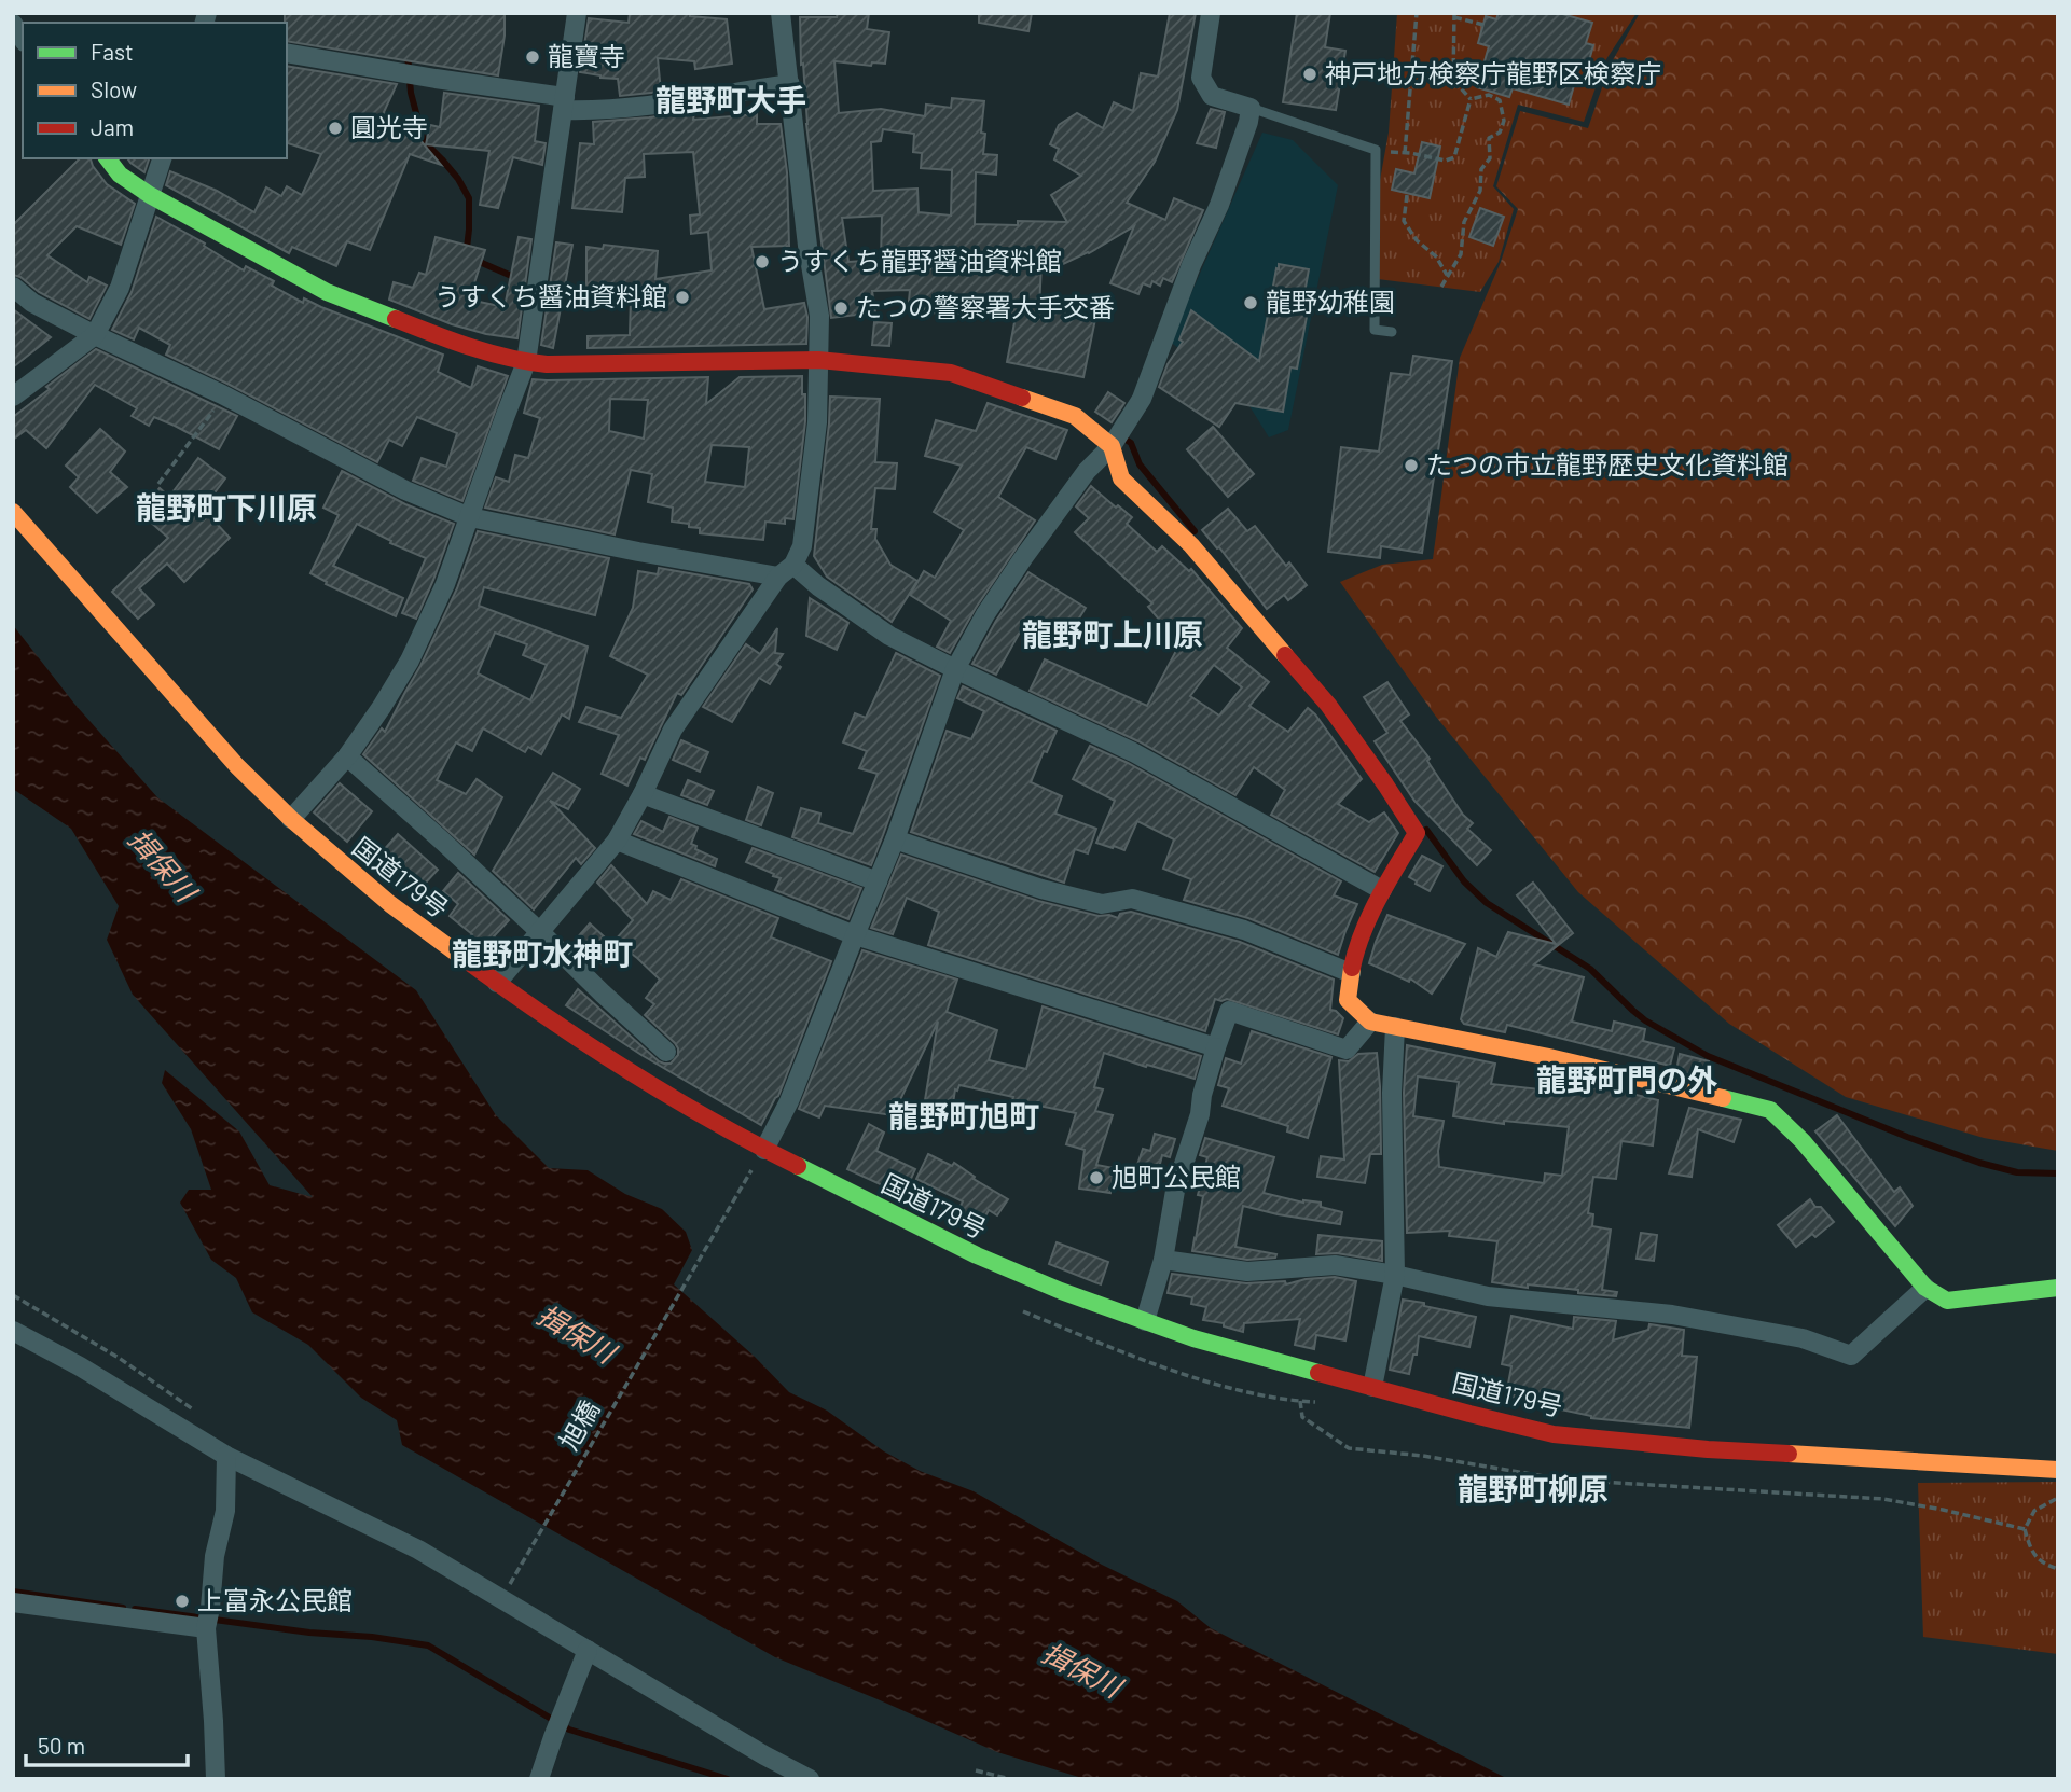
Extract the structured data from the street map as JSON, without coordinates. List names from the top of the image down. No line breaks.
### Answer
{"streets":{"main road":["国道179号"],"path":["旭橋"]},"districts":["龍野町大手","龍野町下川原","龍野町上川原","龍野町水神町","龍野町門の外","龍野町旭町","龍野町柳原"],"water":["揖保川"],"places":["龍寶寺","神戸地方検察庁龍野区検察庁","圓光寺","うすくち龍野醤油資料館","うすくち醤油資料館","龍野幼稚園","たつの警察署大手交番","たつの市立龍野歴史文化資料館","旭町公民館","上富永公民館"],"legend":["Fast","Slow","Jam"],"scale_bar":"50 m"}
